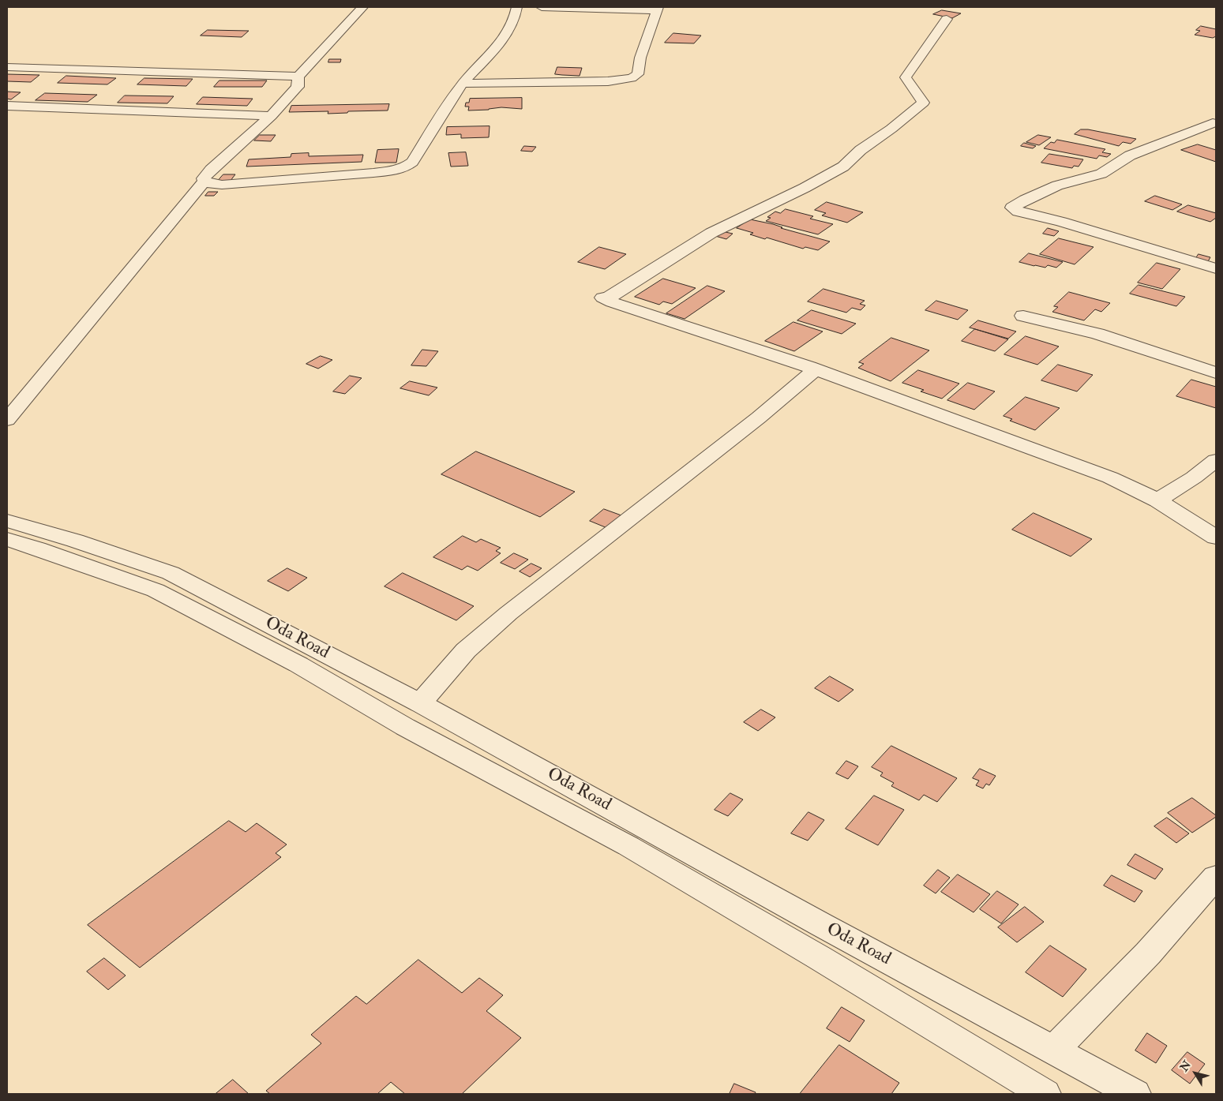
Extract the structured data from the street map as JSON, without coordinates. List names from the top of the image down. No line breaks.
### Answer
{"streets":{"street":["Oda Road"]},"north":"top left"}
